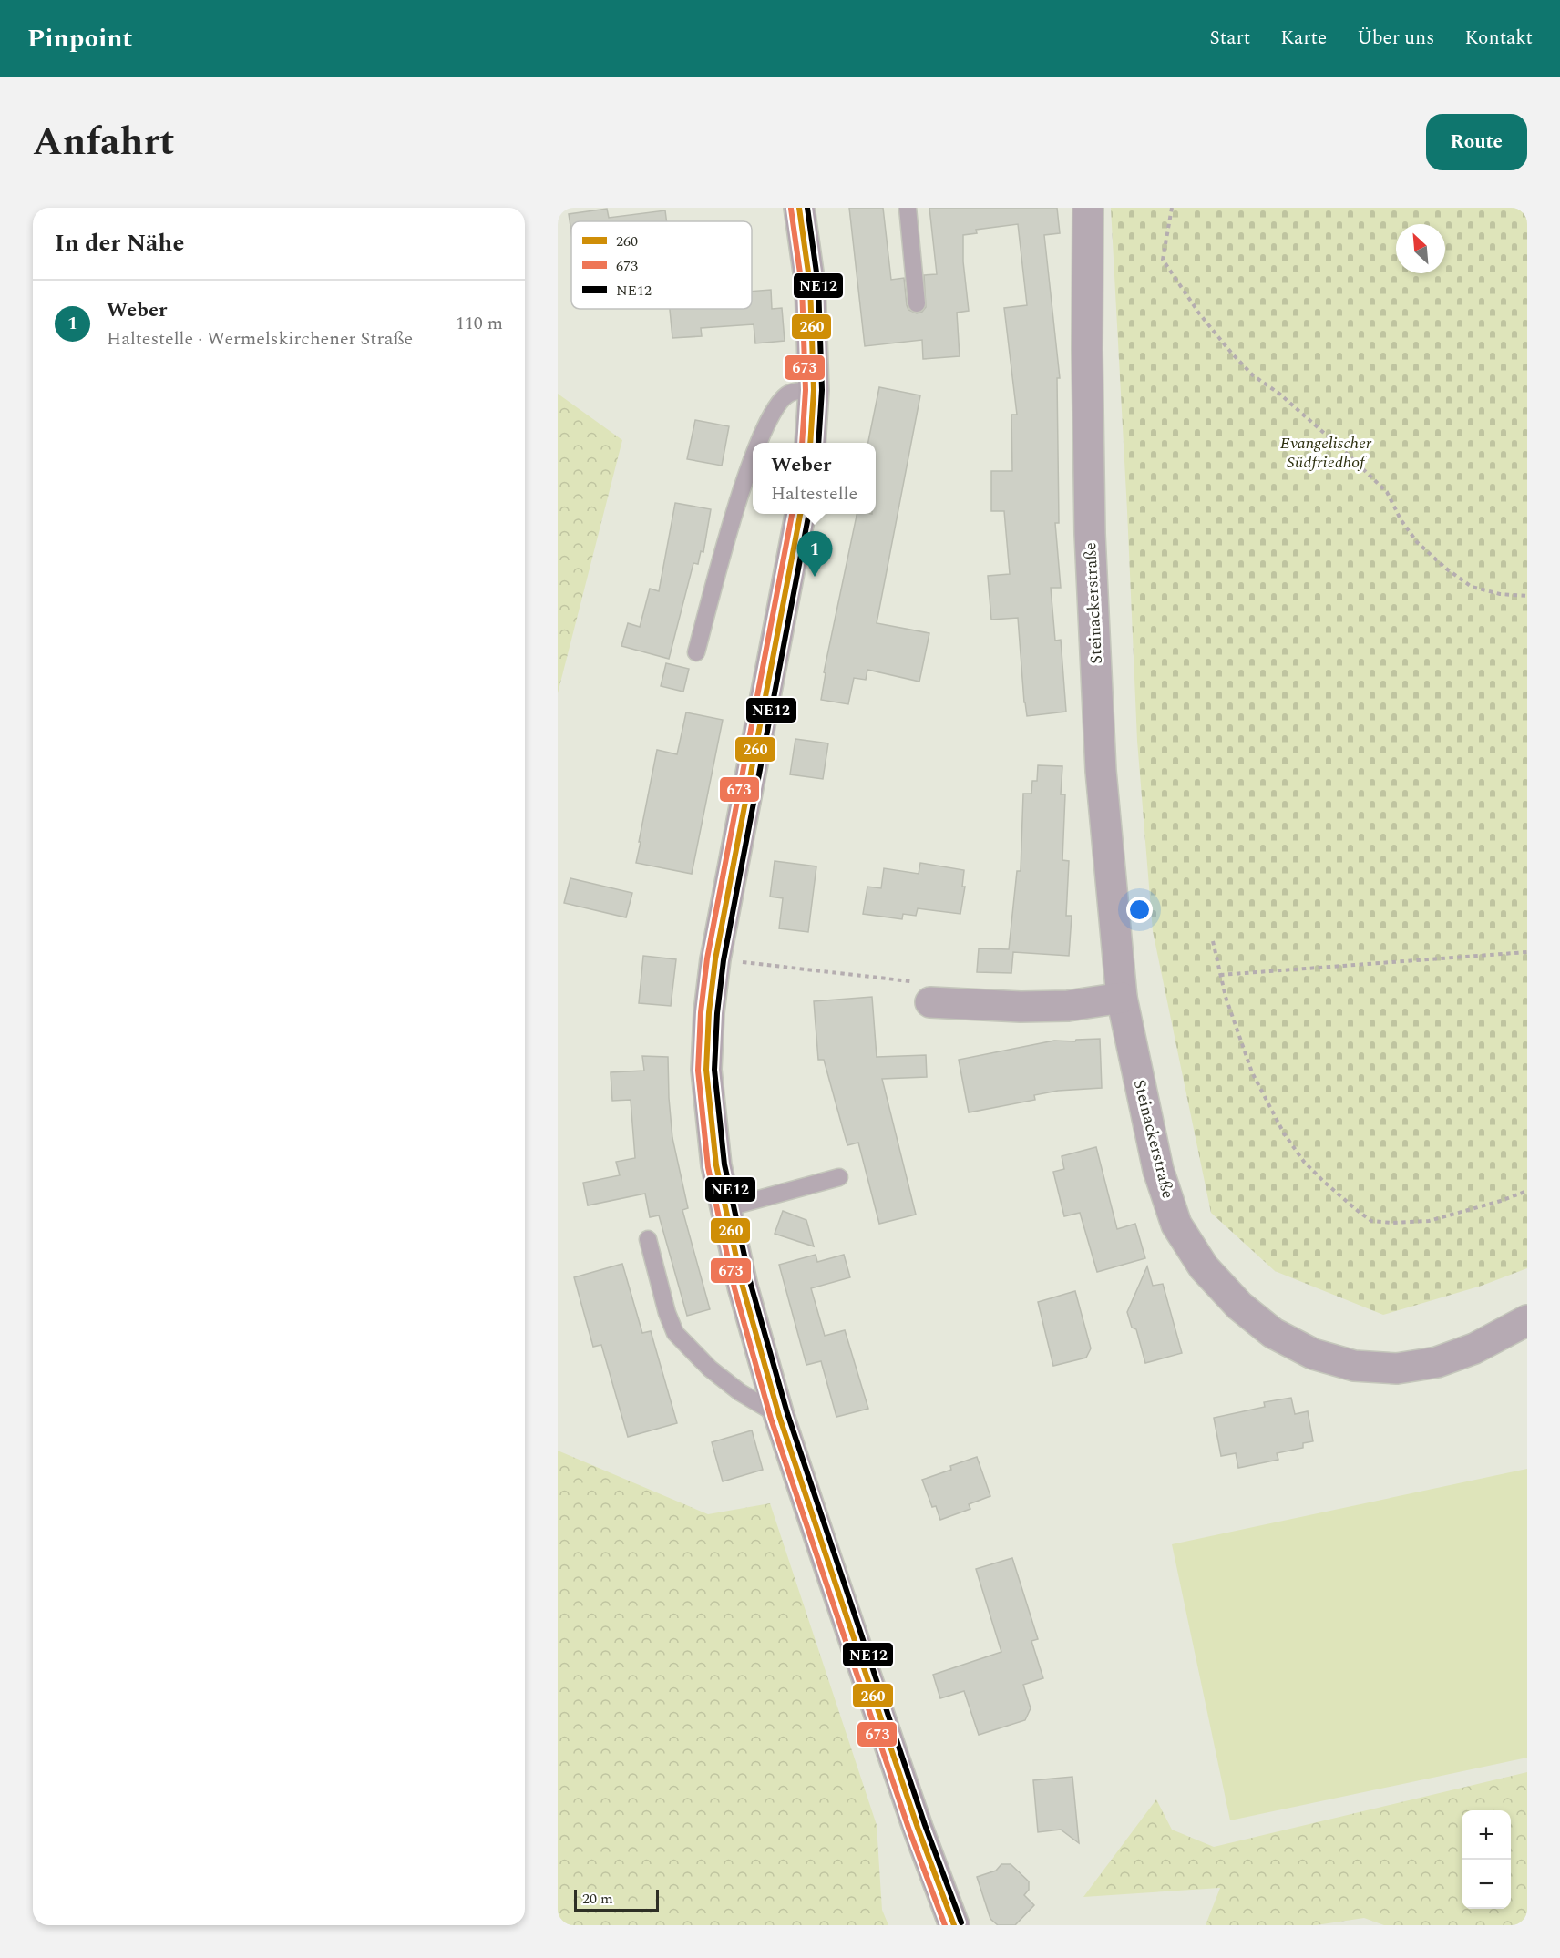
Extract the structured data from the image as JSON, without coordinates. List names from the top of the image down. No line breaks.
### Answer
{"streets":{"street":["Steinackerstraße"]},"parks":["Evangelischer Südfriedhof"],"lines":["transit line 260","transit line NE12","transit line 673"],"legend":["260","673","NE12"],"scale_bar":"20 m","north":"top left","page":{"header":"Pinpoint","nav":["Start","Karte","Über uns","Kontakt"],"title":"Anfahrt","buttons":"Route","heading":"In der Nähe","list":[{"mark":"1","name":"Weber","note":"Haltestelle · Wermelskirchener Straße","value":"110 m"}],"popup":["Weber","Haltestelle"],"pins":"1","map_buttons":["+","−"],"scale":"20 m"}}
